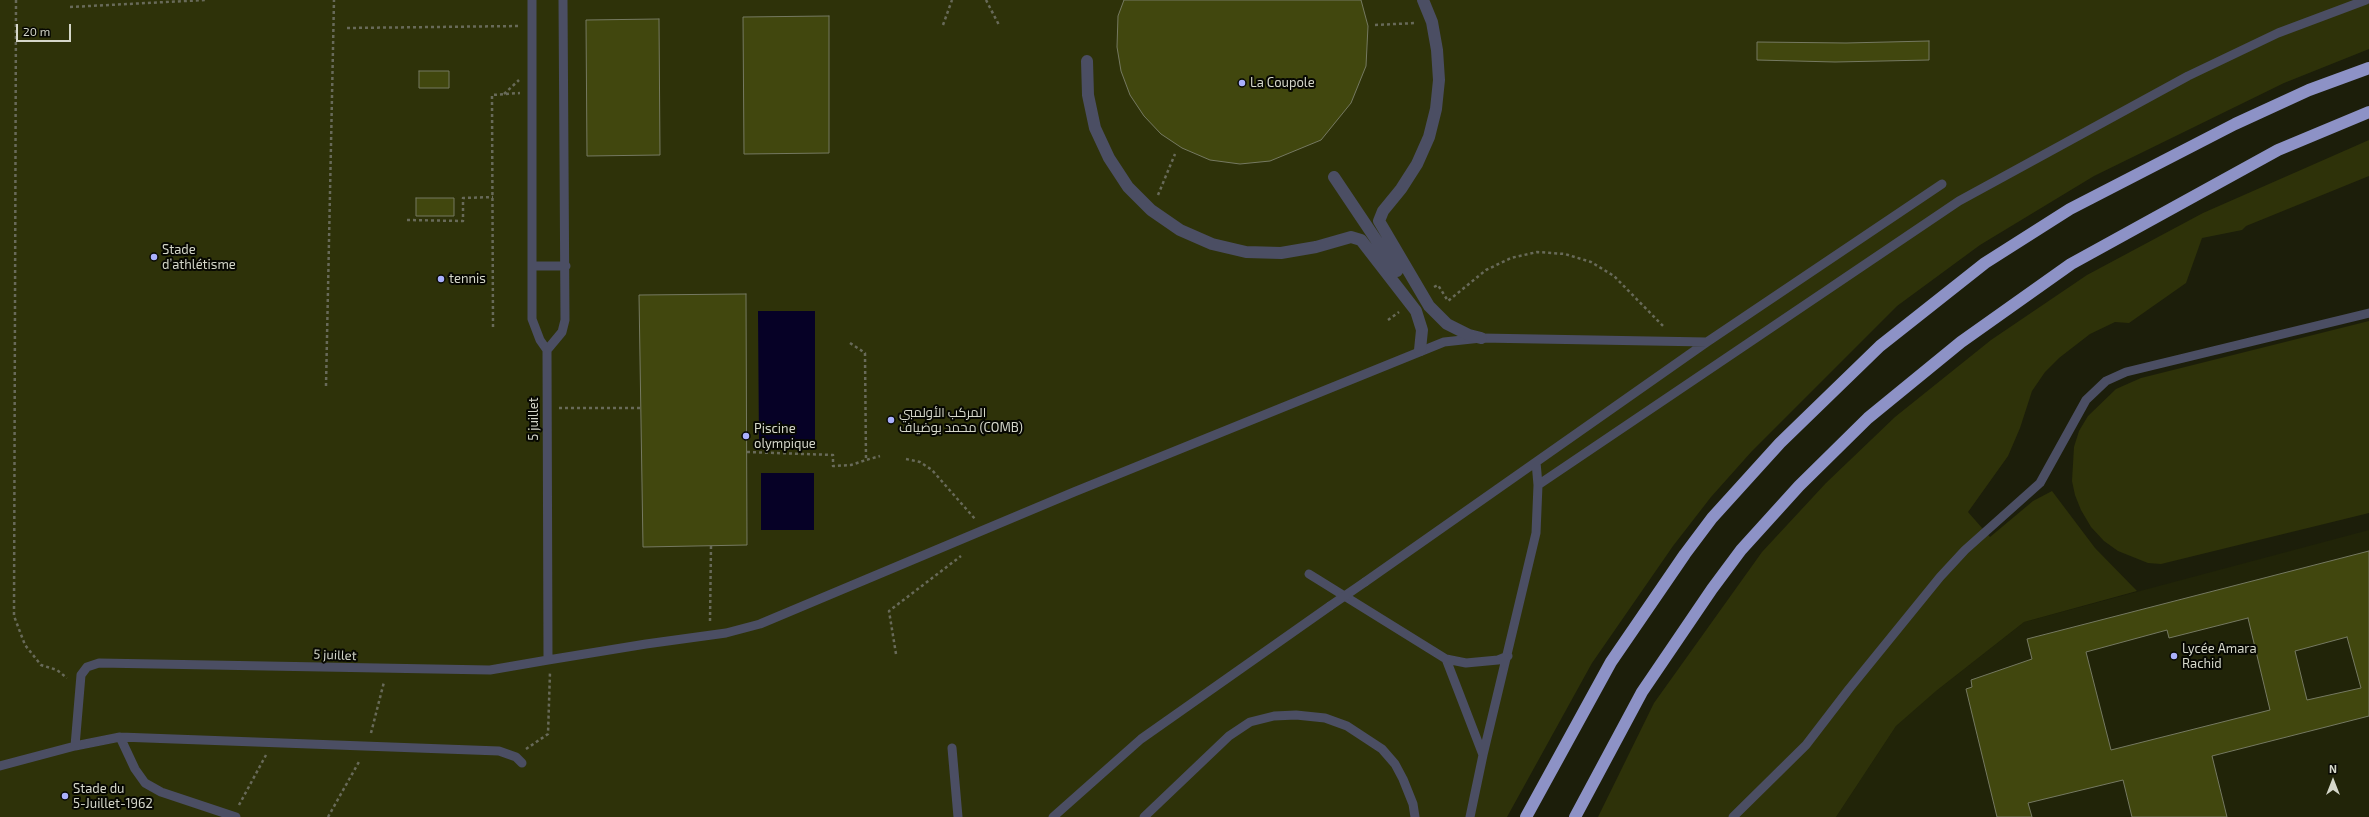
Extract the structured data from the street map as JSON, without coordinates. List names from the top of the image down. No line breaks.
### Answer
{"streets":{"lane":["5 juillet"]},"places":["La Coupole","Stade d’athlétisme","tennis","المركب الأولمبي محمد بوضياف (COMB)","Piscine olympique","Lycée Amara Rachid","Stade du 5-Juillet-1962"],"scale_bar":"20 m","north":"top"}
